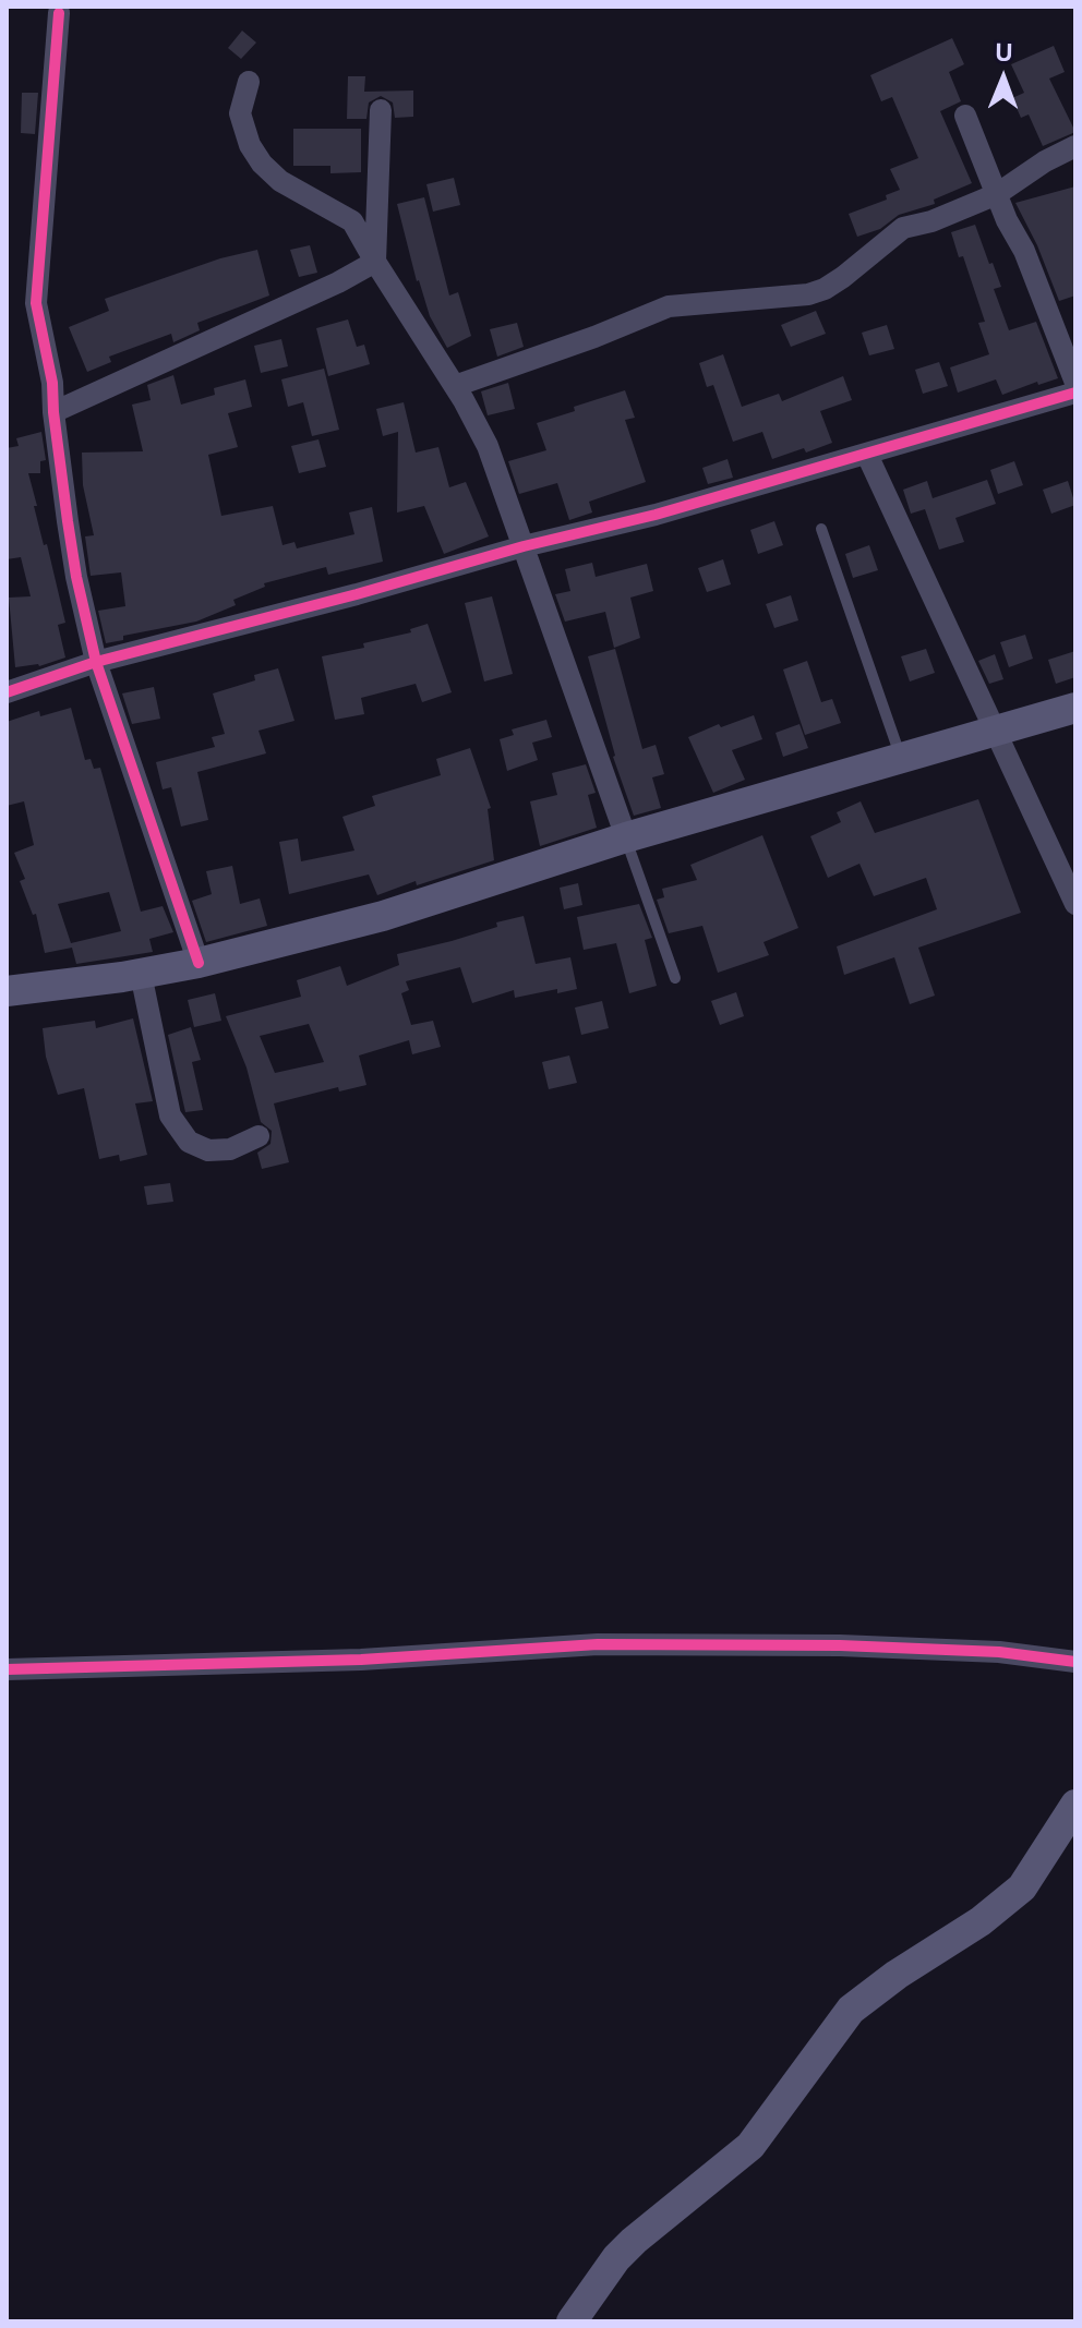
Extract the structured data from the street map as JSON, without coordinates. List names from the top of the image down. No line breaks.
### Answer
{"north":"top"}
